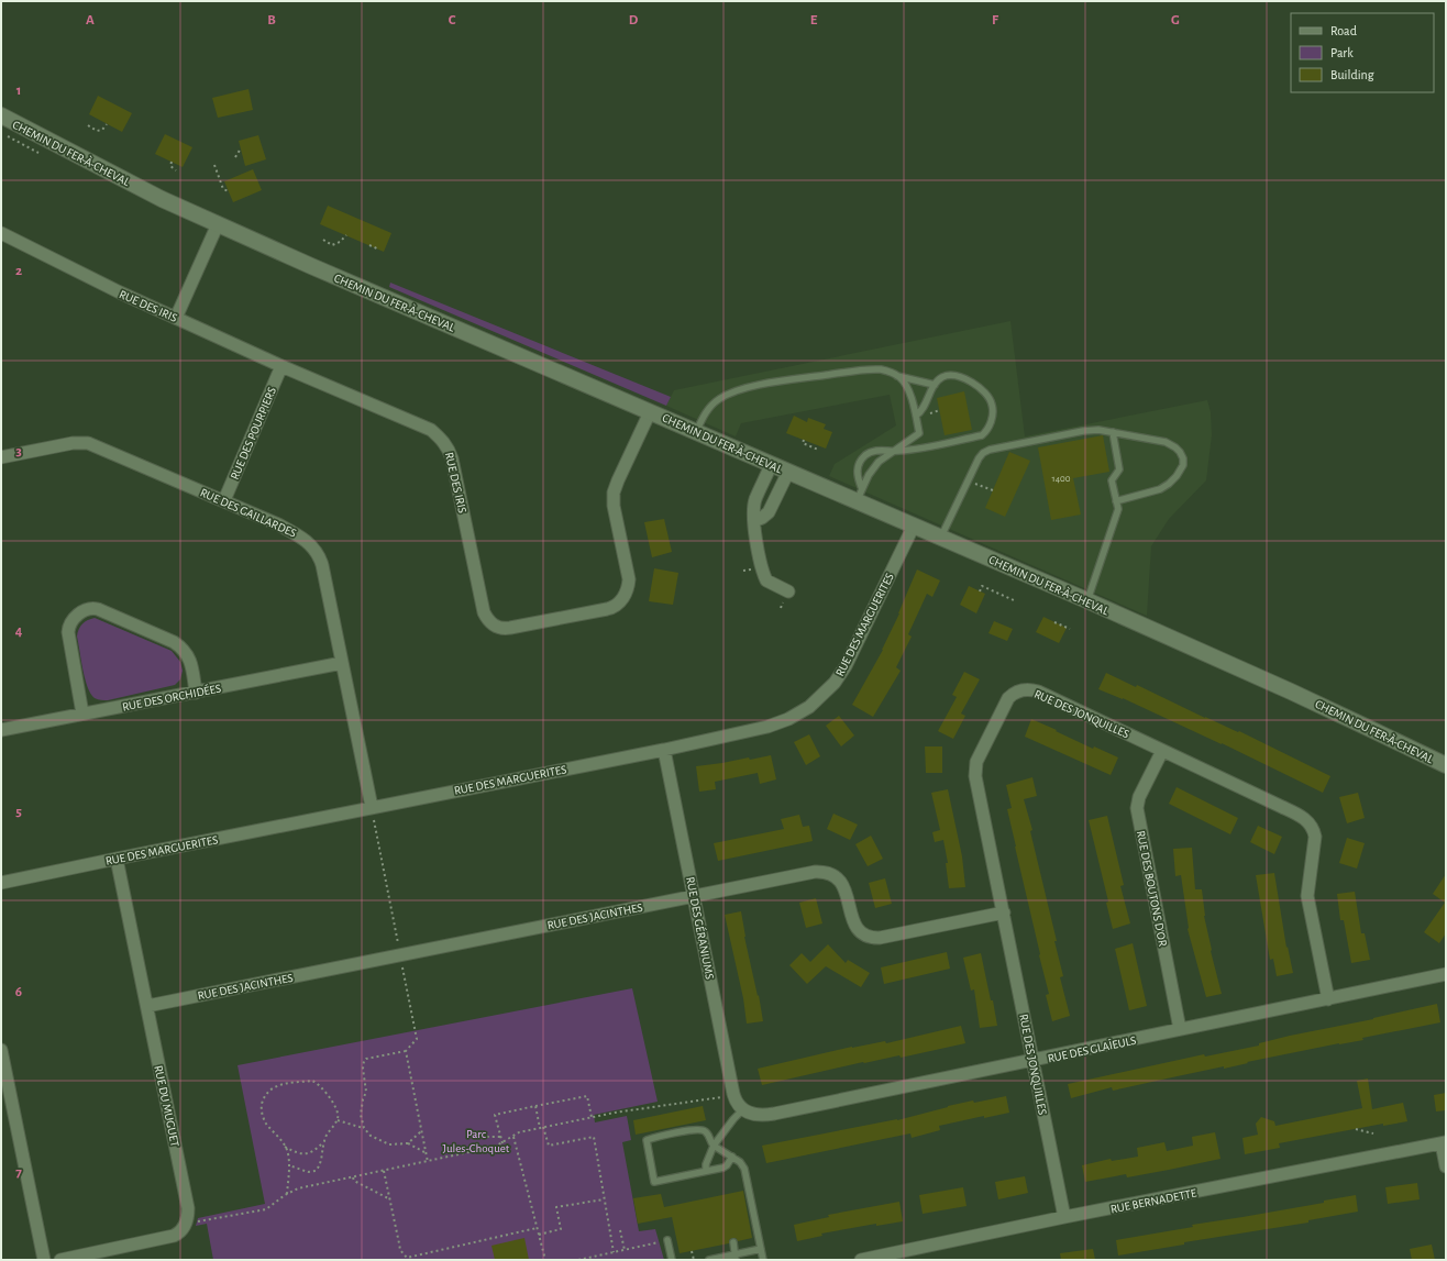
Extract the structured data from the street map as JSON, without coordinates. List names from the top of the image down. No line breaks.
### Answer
{"streets":{"street":["CHEMIN DU FER-À-CHEVAL","RUE DES IRIS","RUE DES POURPIERS","RUE DES GAILLARDES","RUE DES MARGUERITES","RUE DES ORCHIDÉES","RUE DES JONQUILLES","RUE DES BOUTONS D'OR","RUE DES JACINTHES","RUE DES GÉRANIUMS","RUE DES GLAÏEULS","RUE DU MUGUET","RUE BERNADETTE"]},"crossings":[["CHEMIN DU FER-À-CHEVAL","RUE DES IRIS"],["CHEMIN DU FER-À-CHEVAL","RUE DES MARGUERITES"],["RUE DES IRIS","RUE DES POURPIERS"],["RUE DES POURPIERS","RUE DES GAILLARDES"],["RUE DES GAILLARDES","RUE DES MARGUERITES"],["RUE DES GAILLARDES","RUE DES ORCHIDÉES"],["RUE DES MARGUERITES","RUE DES GÉRANIUMS"],["RUE DES MARGUERITES","RUE DU MUGUET"],["RUE DES JONQUILLES","RUE DES BOUTONS D'OR"],["RUE DES JONQUILLES","RUE DES JACINTHES"],["RUE DES JONQUILLES","RUE DES GLAÏEULS"],["RUE DES JONQUILLES","RUE BERNADETTE"],["RUE DES BOUTONS D'OR","RUE DES GLAÏEULS"],["RUE DES JACINTHES","RUE DES GÉRANIUMS"],["RUE DES JACINTHES","RUE DU MUGUET"],["RUE DES GÉRANIUMS","RUE DES GLAÏEULS"]],"parks":["Parc Jules-Choquet"],"house_numbers":["1400"],"legend":["Road","Park","Building"],"grid":{"columns":["A","B","C","D","E","F","G"],"rows":["1","2","3","4","5","6","7"]}}
